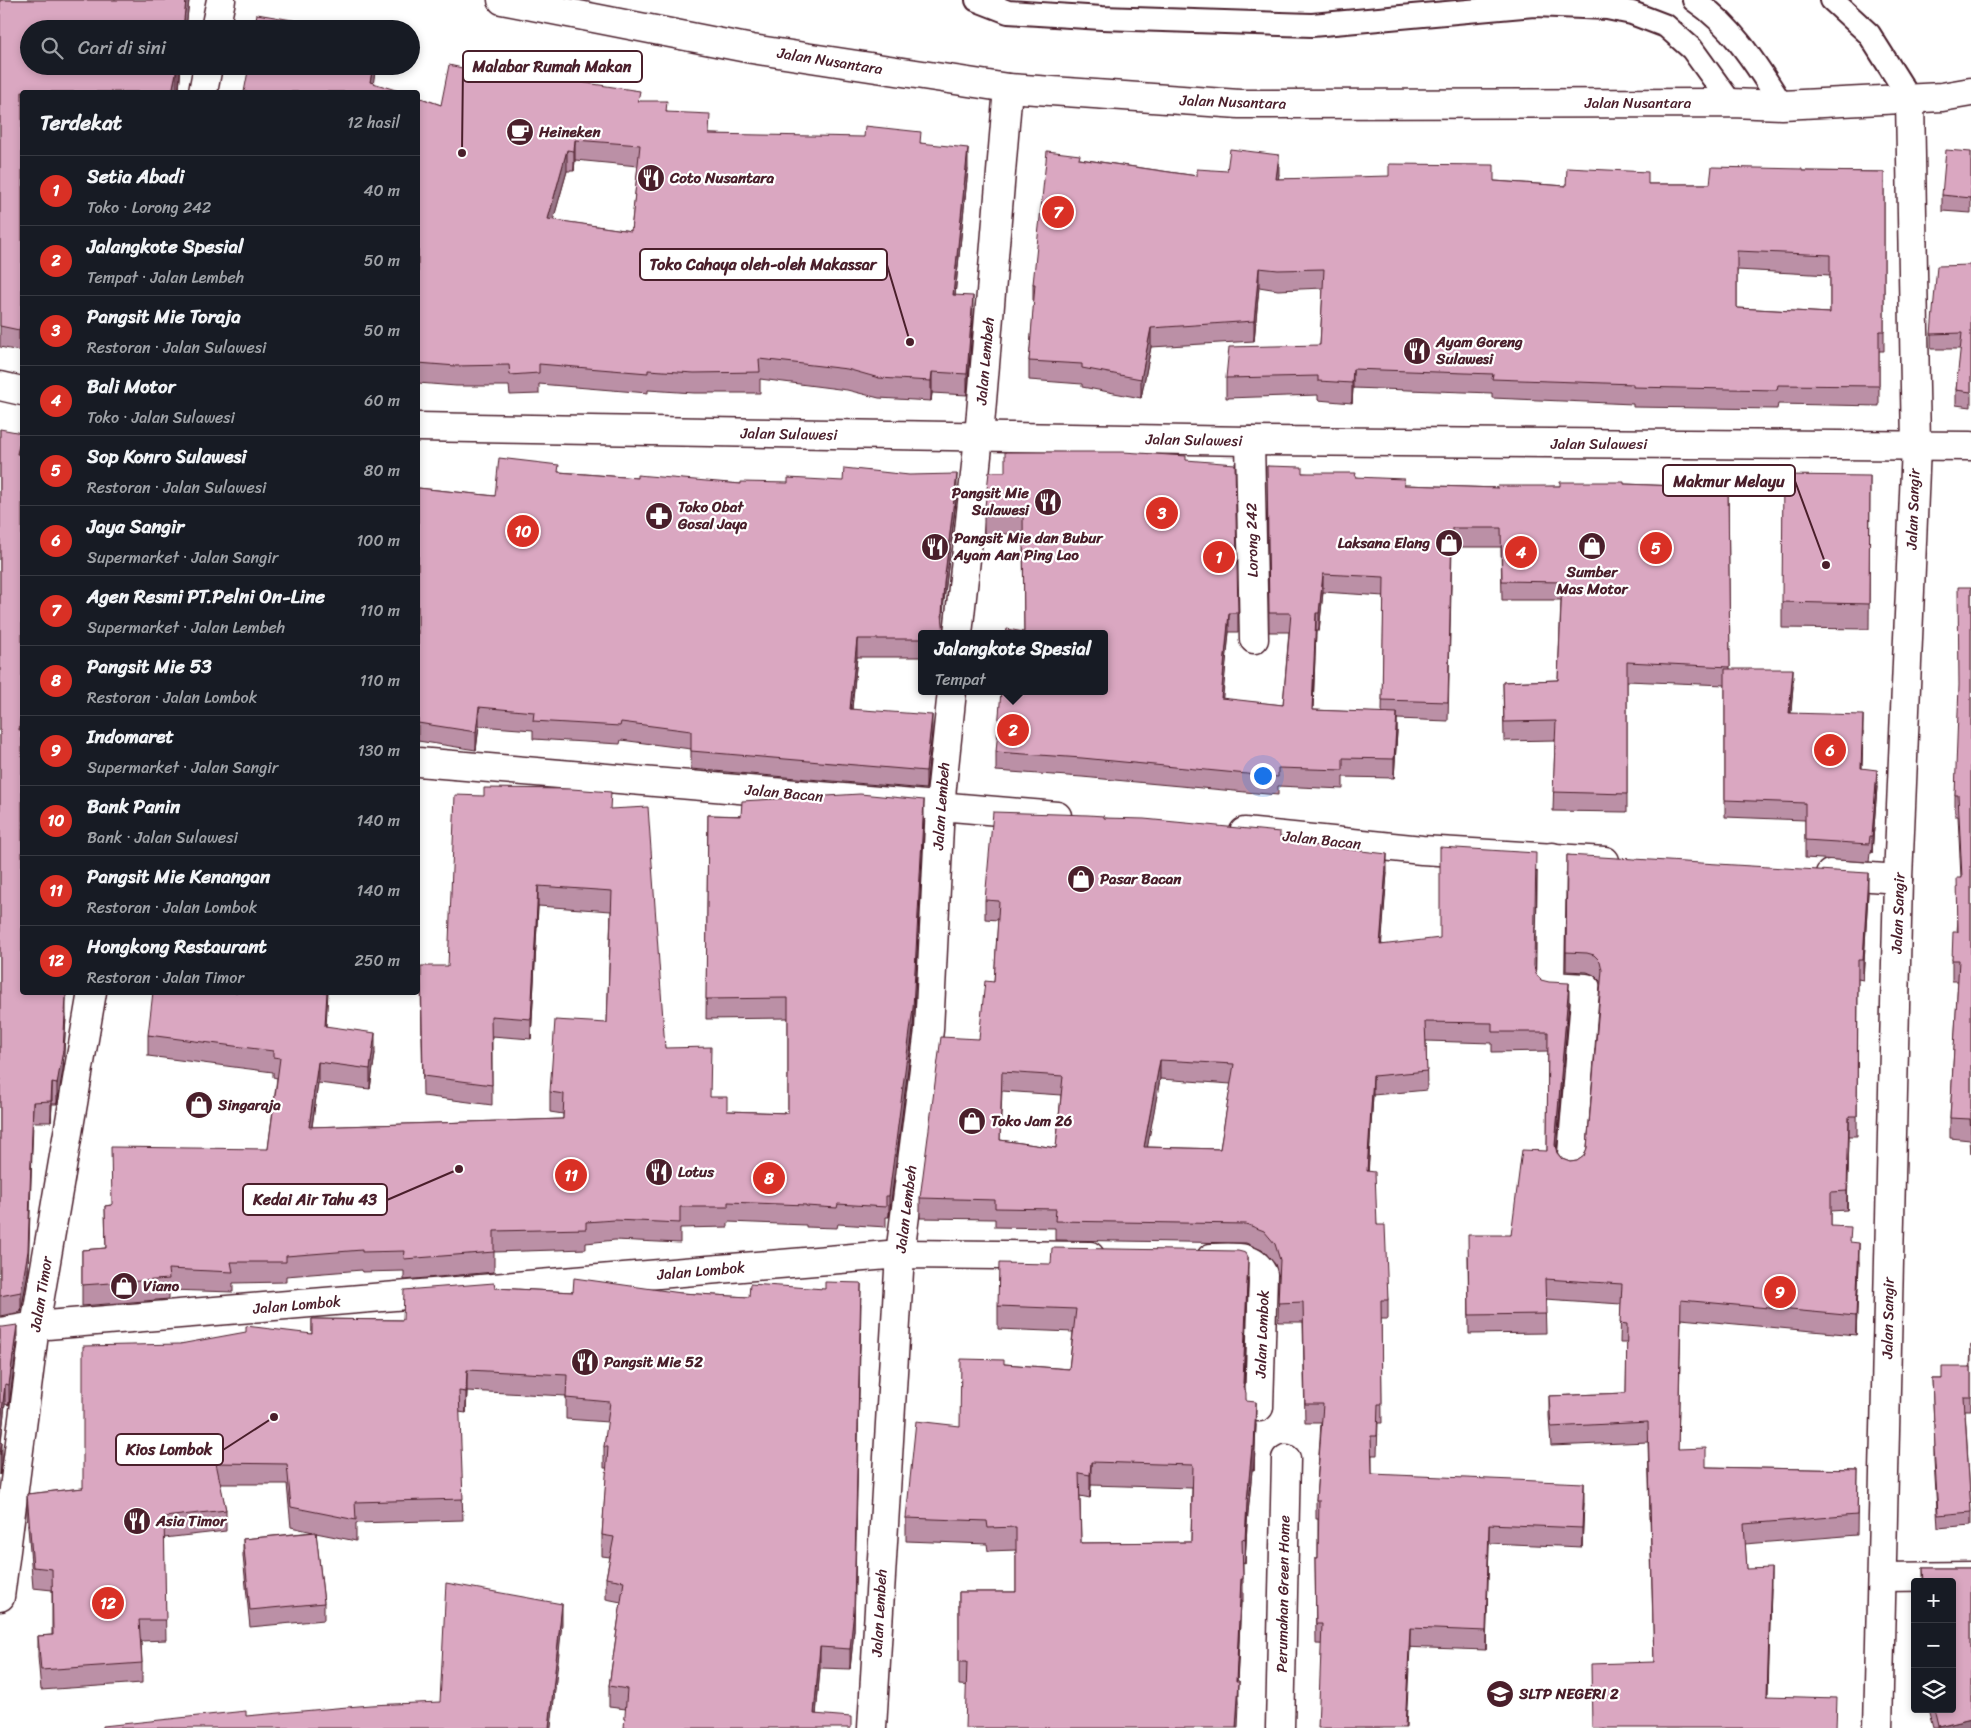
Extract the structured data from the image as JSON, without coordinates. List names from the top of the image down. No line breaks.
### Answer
{"streets":{"main road":["Jalan Nusantara","Jalan Lembeh","Jalan Sulawesi","Jalan Sangir","Lorong 242","Jalan Bacan","Jalan Lombok","Jalan Timor","Perumahan Green Home"]},"crossings":[["Jalan Nusantara","Jalan Lembeh"],["Jalan Nusantara","Jalan Sangir"],["Jalan Lembeh","Jalan Sulawesi"],["Jalan Lembeh","Jalan Bacan"],["Jalan Lembeh","Jalan Lombok"],["Jalan Sulawesi","Jalan Sangir"],["Jalan Sulawesi","Lorong 242"],["Jalan Lombok","Jalan Timor"]],"places":{"cafe":["Heineken"],"other":["Malabar Rumah Makan","Toko Cahaya oleh-oleh Makassar","Makmur Melayu","Kedai Air Tahu 43","Kios Lombok"],"restaurant":["Coto Nusantara","Ayam Goreng Sulawesi","Pangsit Mie Sulawesi","Pangsit Mie dan Bubur Ayam Aan Ping Lao","Lotus","Pangsit Mie 52","Asia Timor"],"pharmacy":["Toko Obat Gosal Jaya"],"shop":["Laksana Elang","Sumber Mas Motor","Pasar Bacan","Singaraja","Toko Jam 26","Viano"],"school or university":["SLTP NEGERI 2"]},"page":{"search":"Cari di sini","heading":["Terdekat","12 hasil"],"list":[{"mark":"1","name":"Setia Abadi","note":"Toko · Lorong 242","value":"40 m"},{"mark":"2","name":"Jalangkote Spesial","note":"Tempat · Jalan Lembeh","value":"50 m"},{"mark":"3","name":"Pangsit Mie Toraja","note":"Restoran · Jalan Sulawesi","value":"50 m"},{"mark":"4","name":"Bali Motor","note":"Toko · Jalan Sulawesi","value":"60 m"},{"mark":"5","name":"Sop Konro Sulawesi","note":"Restoran · Jalan Sulawesi","value":"80 m"},{"mark":"6","name":"Jaya Sangir","note":"Supermarket · Jalan Sangir","value":"100 m"},{"mark":"7","name":"Agen Resmi PT.Pelni On-Line","note":"Supermarket · Jalan Lembeh","value":"110 m"},{"mark":"8","name":"Pangsit Mie 53","note":"Restoran · Jalan Lombok","value":"110 m"},{"mark":"9","name":"Indomaret","note":"Supermarket · Jalan Sangir","value":"130 m"},{"mark":"10","name":"Bank Panin","note":"Bank · Jalan Sulawesi","value":"140 m"},{"mark":"11","name":"Pangsit Mie Kenangan","note":"Restoran · Jalan Lombok","value":"140 m"},{"mark":"12","name":"Hongkong Restaurant","note":"Restoran · Jalan Timor","value":"250 m"}],"pins":["7","3","10","5","4","1","2","6","11","8","9","12"],"popup":["Jalangkote Spesial","Tempat"],"map_buttons":["+","−"]}}
